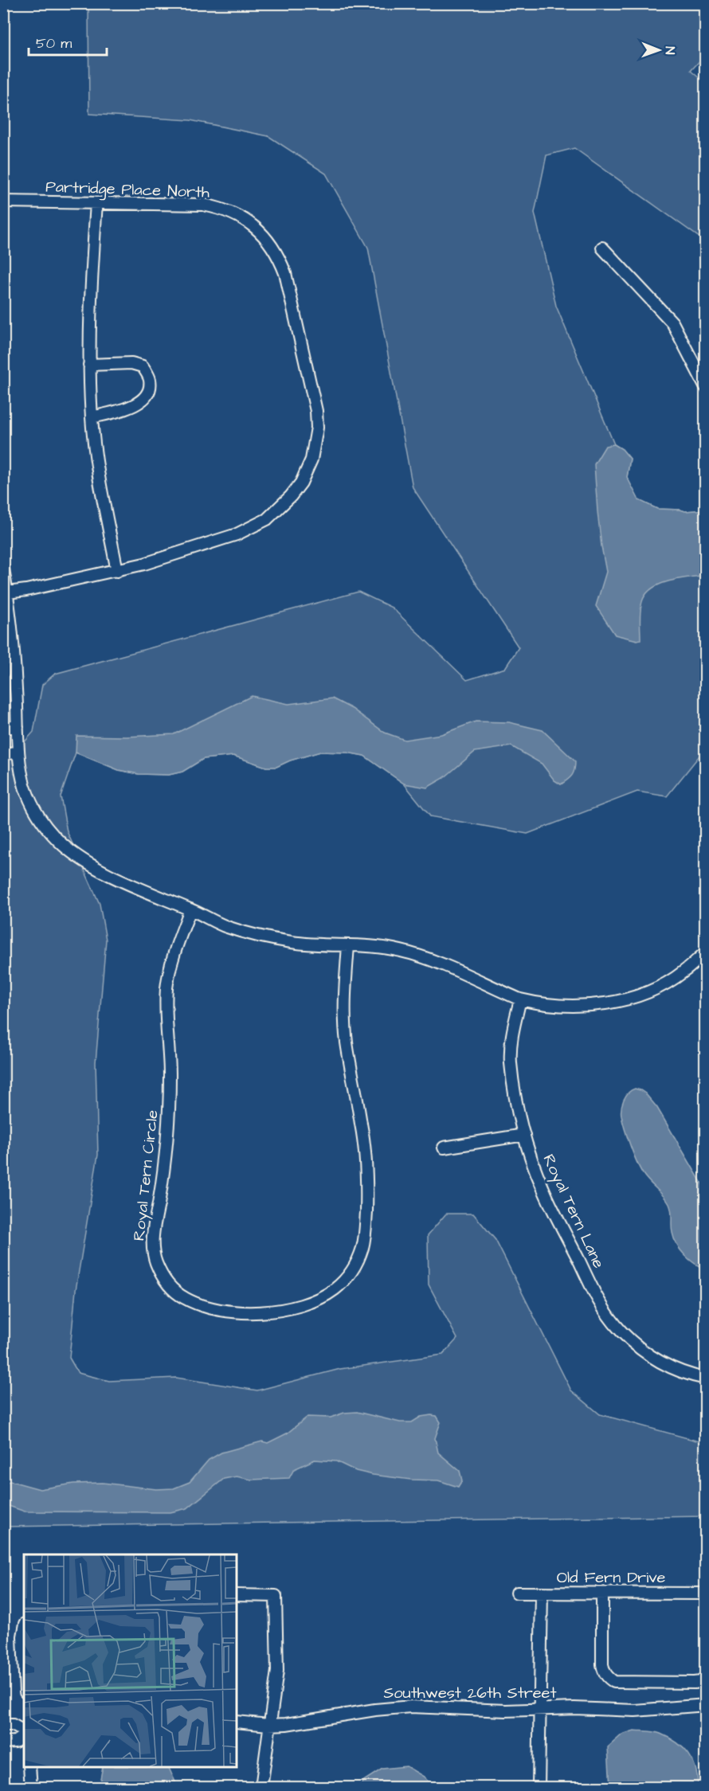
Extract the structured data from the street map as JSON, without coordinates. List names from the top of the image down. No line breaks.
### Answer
{"streets":{"street":["Partridge Place North","Royal Tern Circle","Royal Tern Lane","Old Fern Drive","Southwest 26th Street"]},"scale_bar":"50 m","north":"right"}
